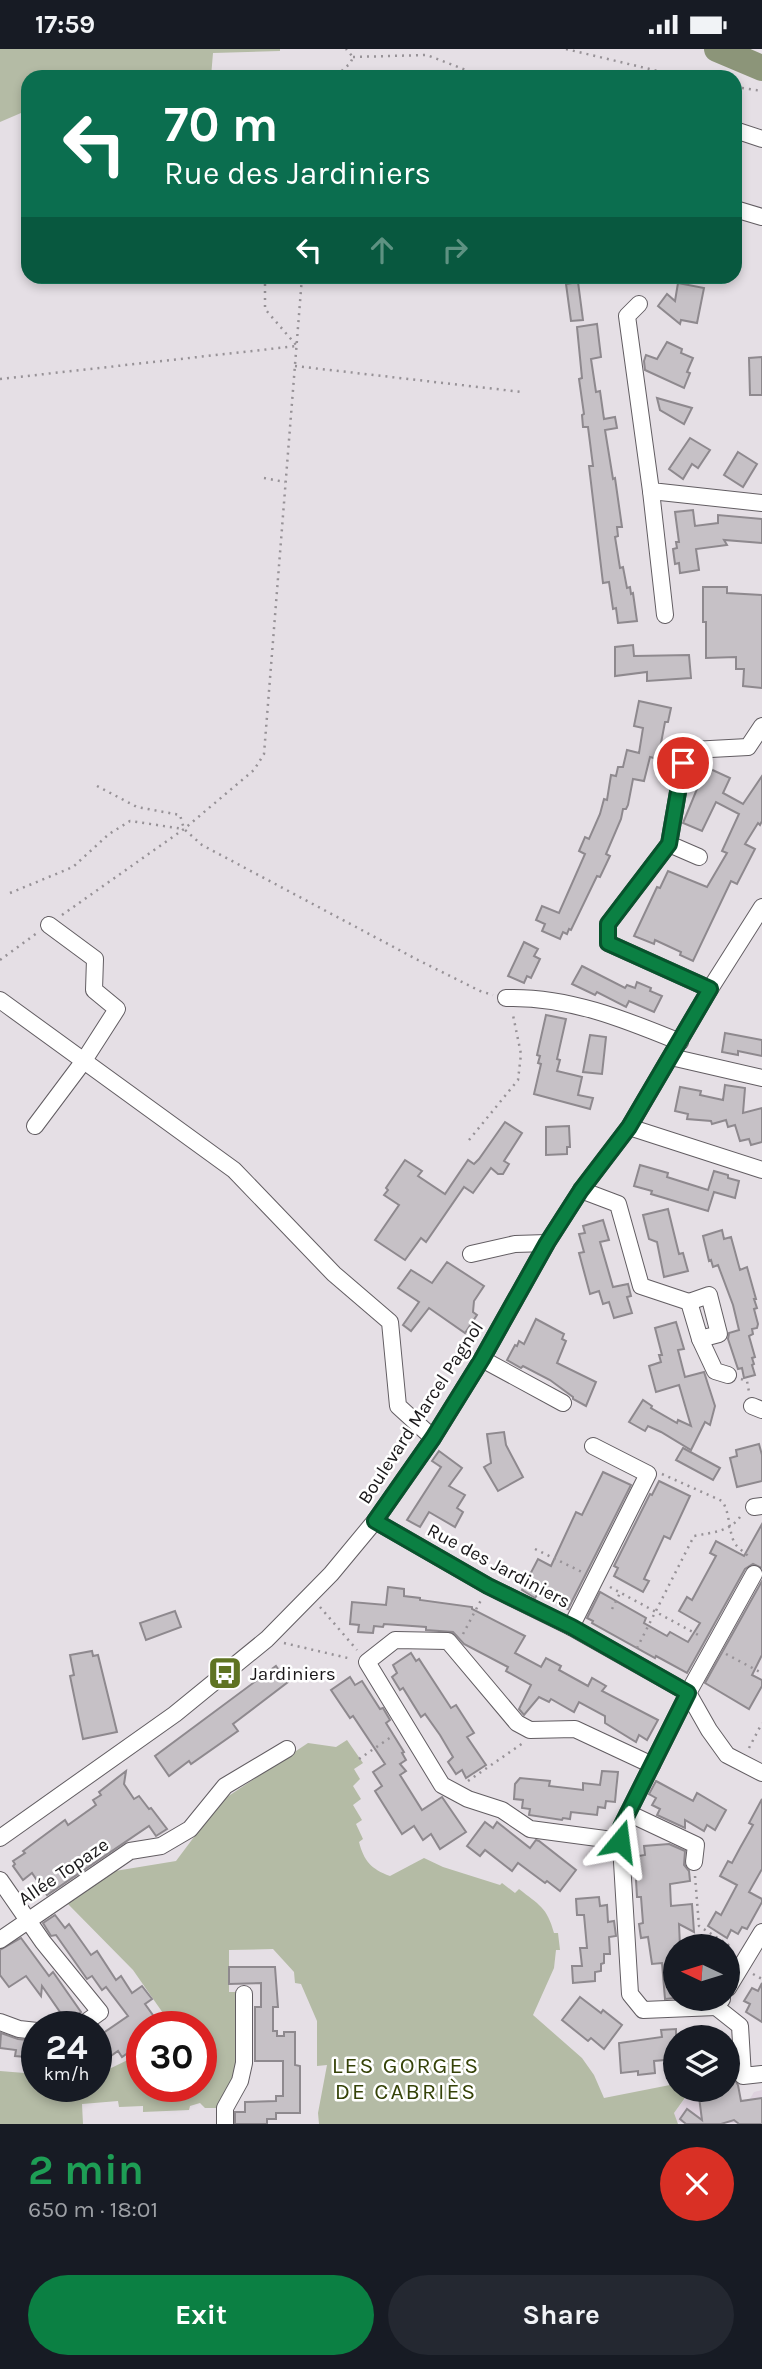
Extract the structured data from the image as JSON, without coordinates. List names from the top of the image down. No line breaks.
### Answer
{"streets":{"street":["Boulevard Marcel Pagnol","Rue des Jardiniers","Allée Topaze"]},"crossings":[["Boulevard Marcel Pagnol","Rue des Jardiniers"]],"districts":["LES GORGES DE CABRIÈS"],"places":{"bus stop":["Jardiniers"]},"north":"left","page":{"status":"17:59","turn":["70 m","Rue des Jardiniers"],"speed":"24 km/h","limit":"30","heading":["2 min","650 m · 18:01"],"buttons":["Exit","Share"]}}
